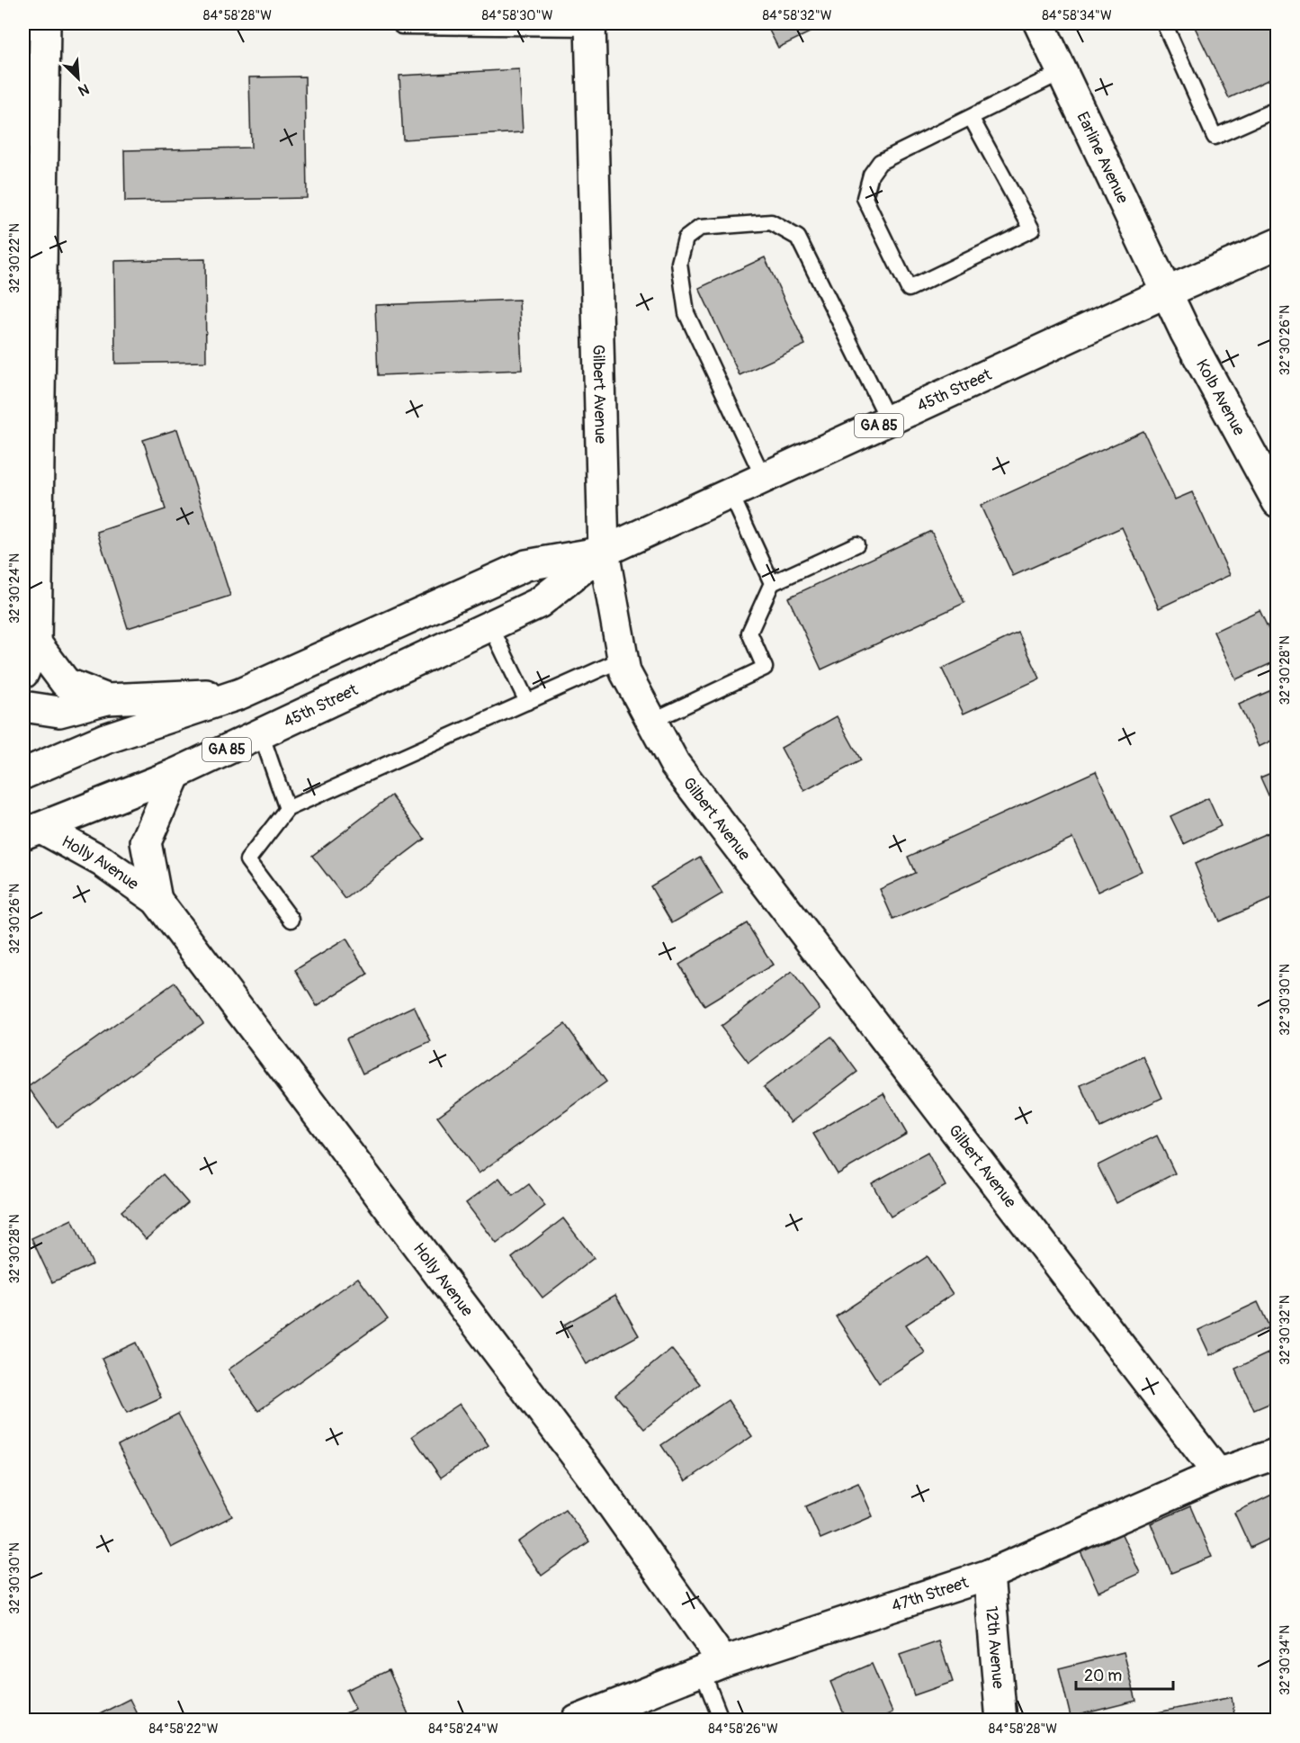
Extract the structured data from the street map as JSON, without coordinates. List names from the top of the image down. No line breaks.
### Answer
{"streets":{"street":["Earline Avenue","45th Street","Gilbert Avenue","Kolb Avenue","GA 85","Holly Avenue","47th Street","12th Avenue"]},"crossings":[["Earline Avenue","45th Street"],["Earline Avenue","Kolb Avenue"],["45th Street","Gilbert Avenue"],["45th Street","Kolb Avenue"],["45th Street","Holly Avenue"],["Gilbert Avenue","47th Street"],["Holly Avenue","47th Street"],["47th Street","12th Avenue"]],"scale_bar":"20 m","north":"bottom right","coordinates":["84°58'28\"W","84°58'30\"W","84°58'32\"W","84°58'34\"W","32°30'22\"N","32°30'26\"N","32°30'24\"N","32°30'28\"N","32°30'30\"N","32°30'32\"N","32°30'34\"N","84°58'22\"W","84°58'24\"W","84°58'26\"W"]}
